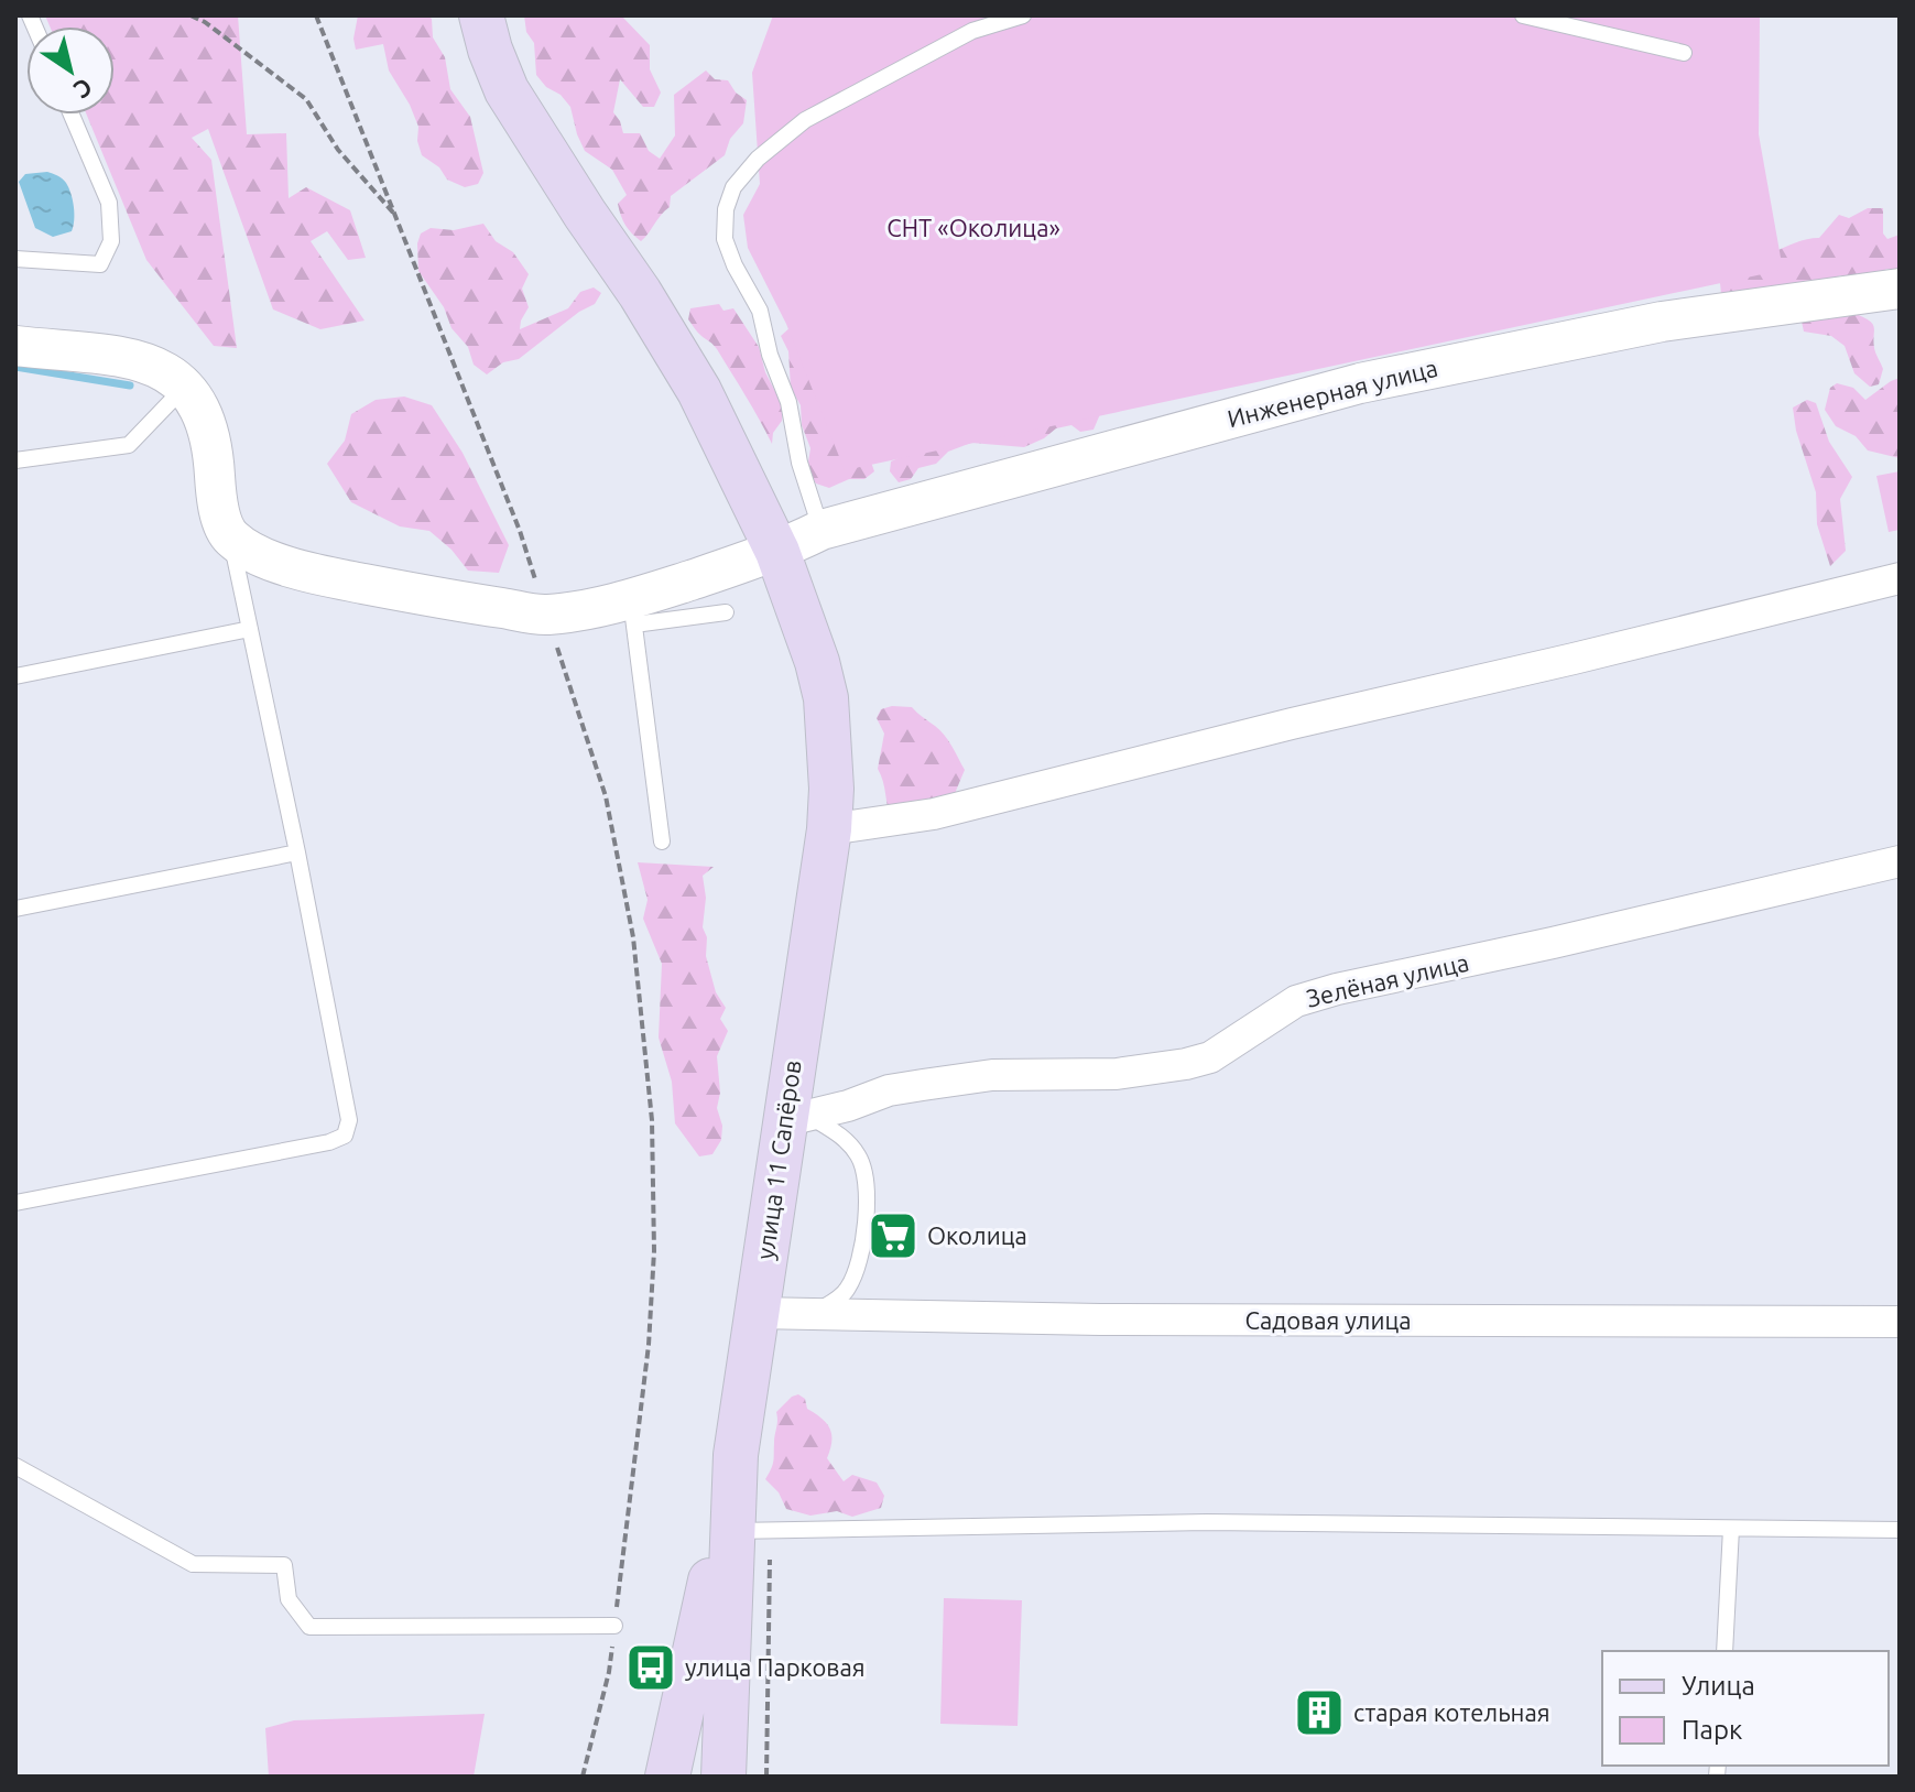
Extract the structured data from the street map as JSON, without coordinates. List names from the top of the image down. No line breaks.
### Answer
{"streets":{"main road":["улица 11 Сапёров"],"street":["Инженерная улица","Зелёная улица","Садовая улица"]},"crossings":[["Инженерная улица","улица 11 Сапёров"],["Зелёная улица","улица 11 Сапёров"],["улица 11 Сапёров","Садовая улица"]],"parks":["СНТ «Околица»"],"places":{"supermarket":["Околица"],"bus stop":["улица Парковая"],"building":["старая котельная"]},"legend":["Улица","Парк"],"north":"bottom right"}
